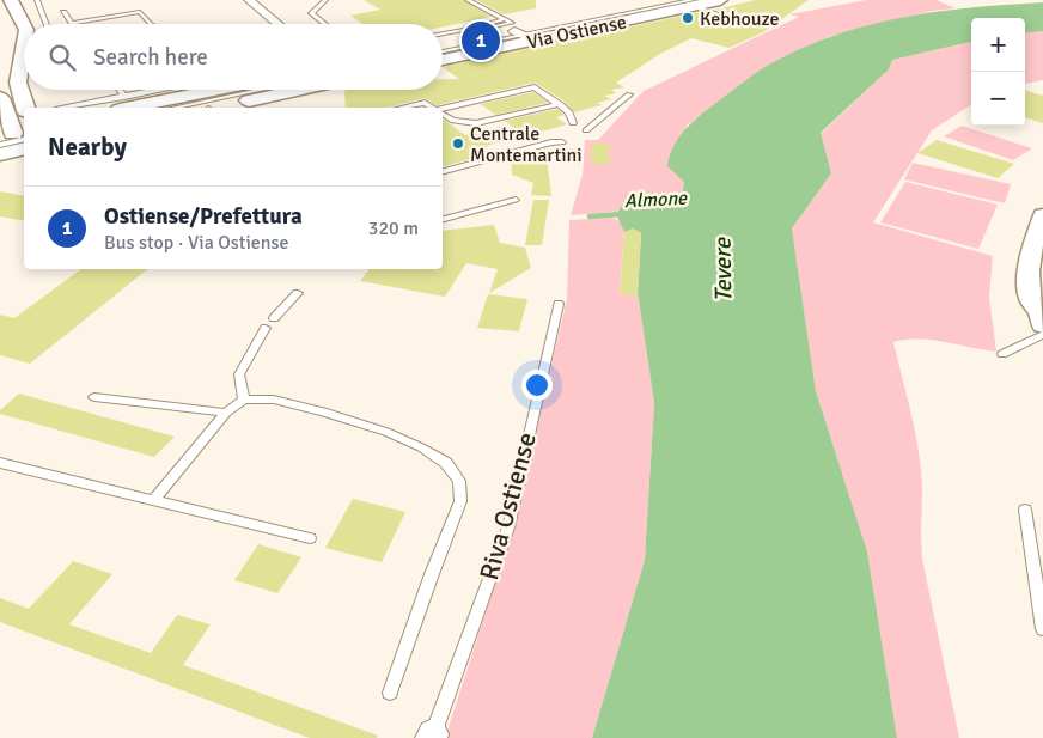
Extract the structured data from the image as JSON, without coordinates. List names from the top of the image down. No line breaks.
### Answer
{"streets":{"main road":["Via Ostiense"],"lane":["Riva Ostiense"]},"water":["Almone","Tevere"],"places":["Kebhouze","Centrale Montemartini"],"page":{"map_buttons":["+","−"],"pins":"1","search":"Search here","heading":"Nearby","list":[{"mark":"1","name":"Ostiense/Prefettura","note":"Bus stop · Via Ostiense","value":"320 m"}]}}
